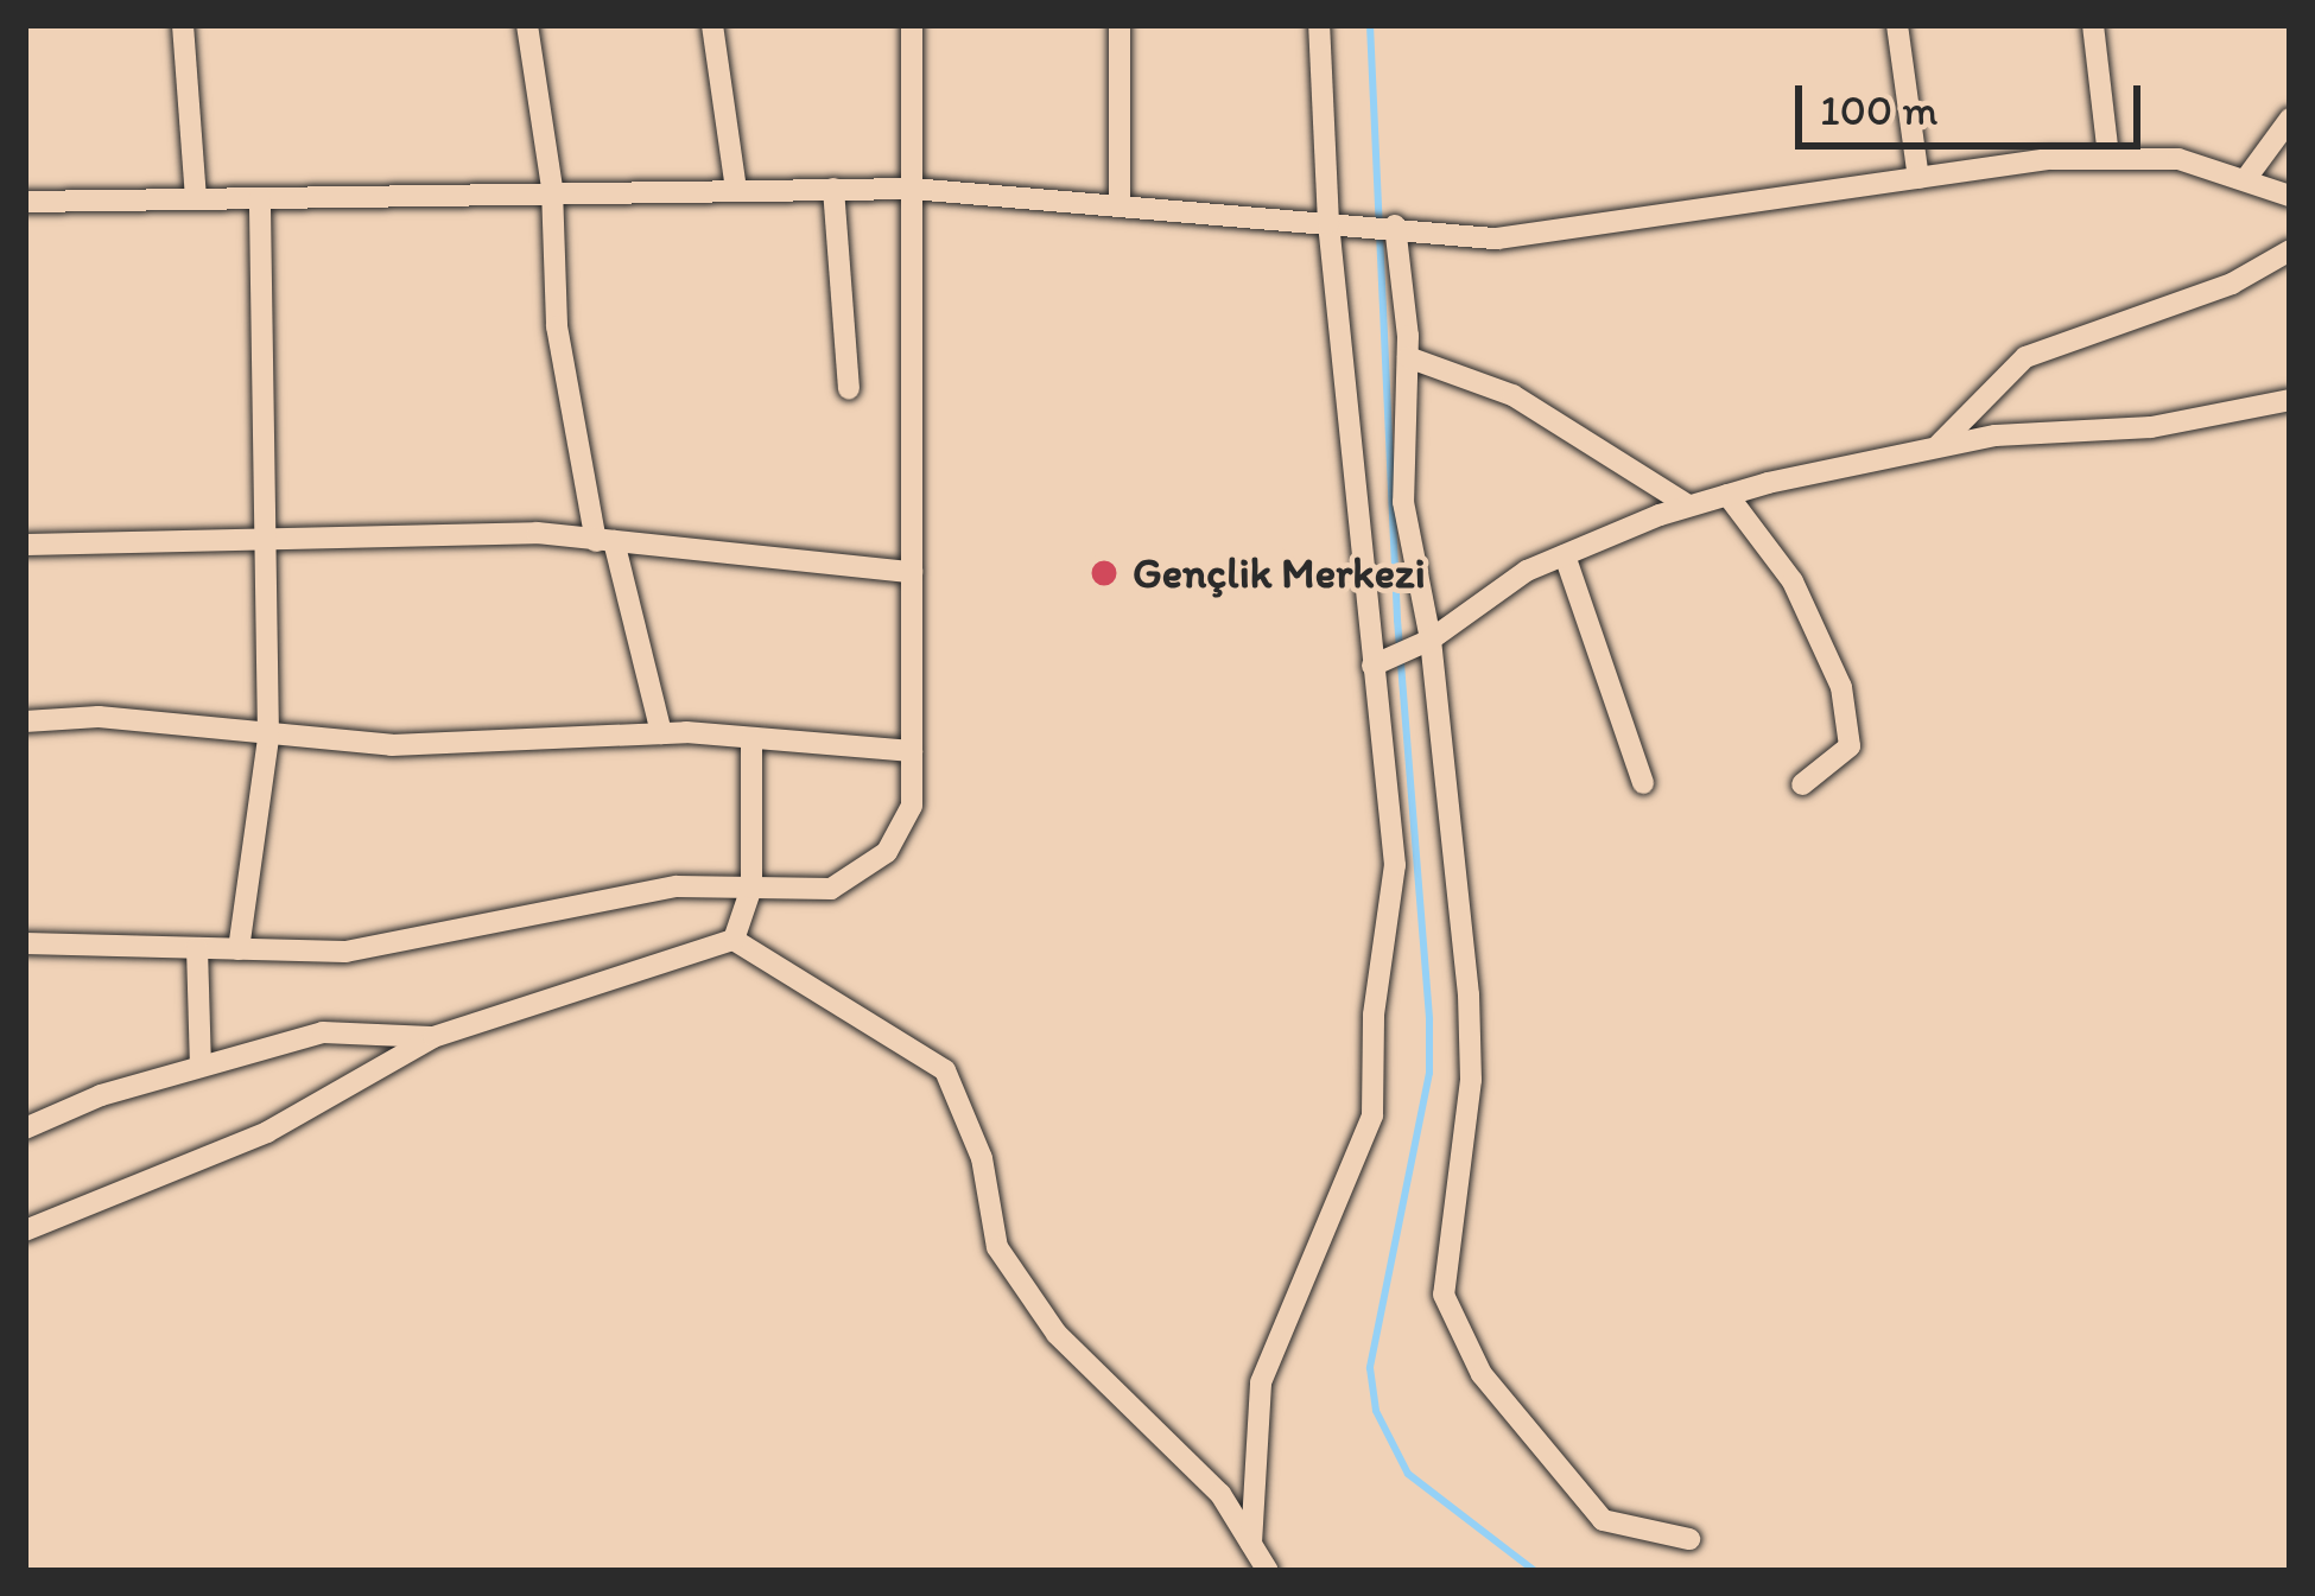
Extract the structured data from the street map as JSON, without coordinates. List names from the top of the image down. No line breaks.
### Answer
{"places":["Gençlik Merkezi"],"scale_bar":"100 m"}
